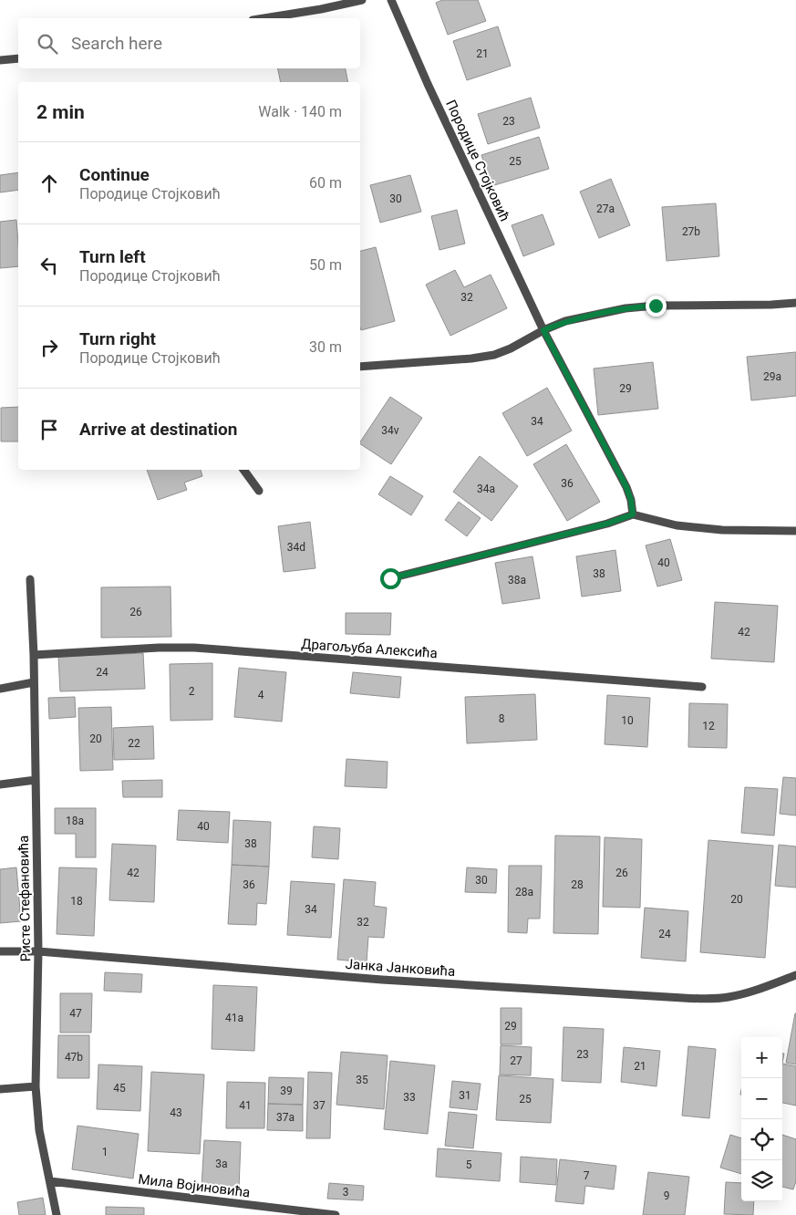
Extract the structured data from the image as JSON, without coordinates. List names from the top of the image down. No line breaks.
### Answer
{"streets":{"street":["Породице Стојковић","Драгољуба Алексића","Ристе Стефановића","Јанка Јанковића","Мила Војиновића"]},"crossings":[["Драгољуба Алексића","Ристе Стефановића"],["Ристе Стефановића","Јанка Јанковића"],["Ристе Стефановића","Мила Војиновића"]],"house_numbers":["21","23","25","30","27a","27b","32","29a","29","34","34v","36","34a","34d","40","38","38a","26","42","24","2","4","8","10","12","20","22","18a","40","38","42","26","30","36","28","28a","20","18","34","32","24","47","41a","29","23","47b","27","21","35","45","39","31","33","25","41","37","43","37a","1","3a","5","7","3","9"],"page":{"search":"Search here","heading":["2 min","Walk · 140 m"],"list":[["Continue","Породице Стојковић","60 m"],["Turn left","Породице Стојковић","50 m"],["Turn right","Породице Стојковић","30 m"],"Arrive at destination"],"map_buttons":["+","−"]}}
